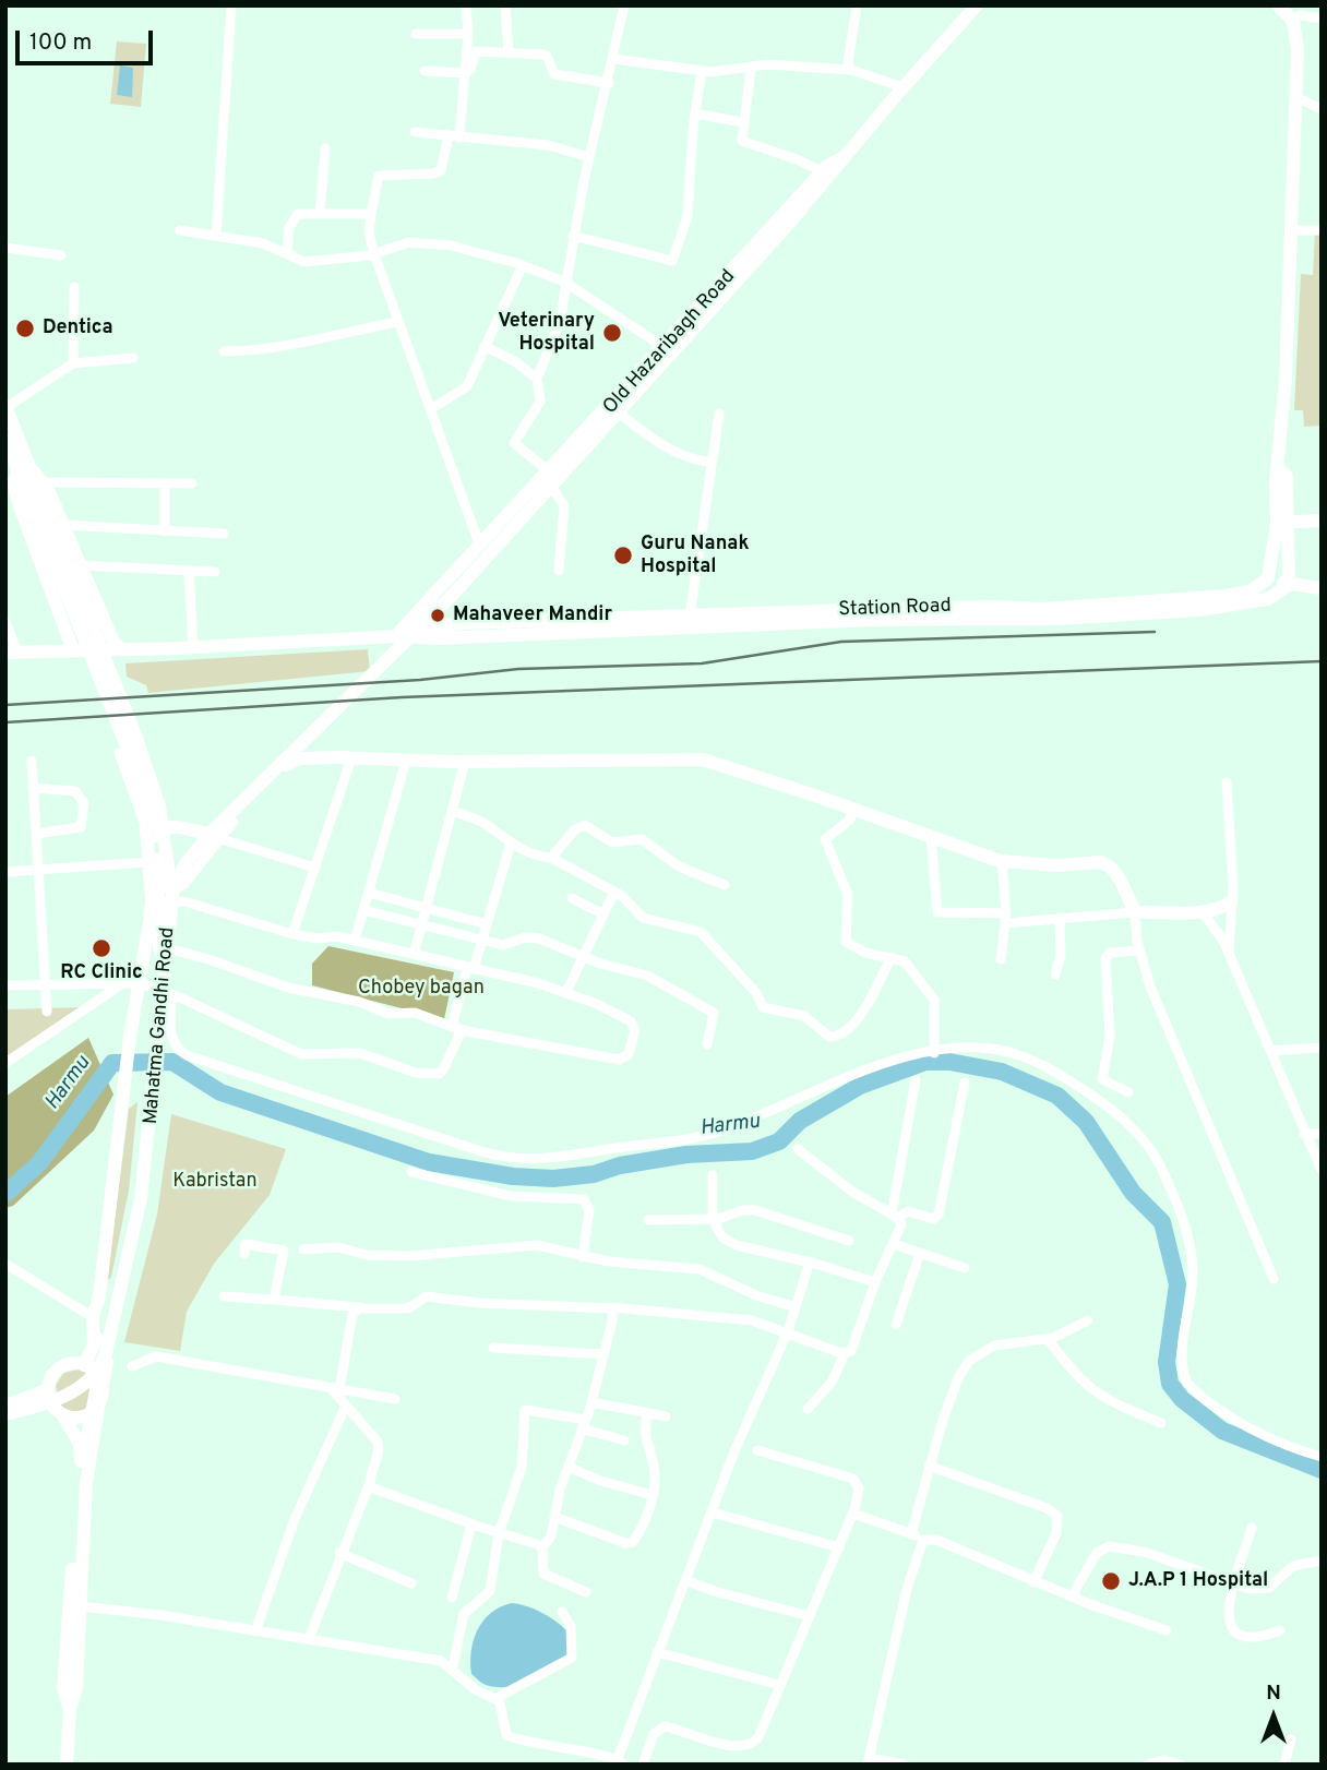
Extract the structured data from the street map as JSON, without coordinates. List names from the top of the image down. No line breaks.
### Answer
{"streets":{"main road":["Old Hazaribagh Road","Station Road","Mahatma Gandhi Road"]},"crossings":[["Old Hazaribagh Road","Station Road"]],"water":["Harmu"],"parks":["Chobey bagan","Kabristan"],"places":["Dentica","Veterinary Hospital","Guru Nanak Hospital","Mahaveer Mandir","RC Clinic","J.A.P 1 Hospital"],"scale_bar":"100 m","north":"top"}
